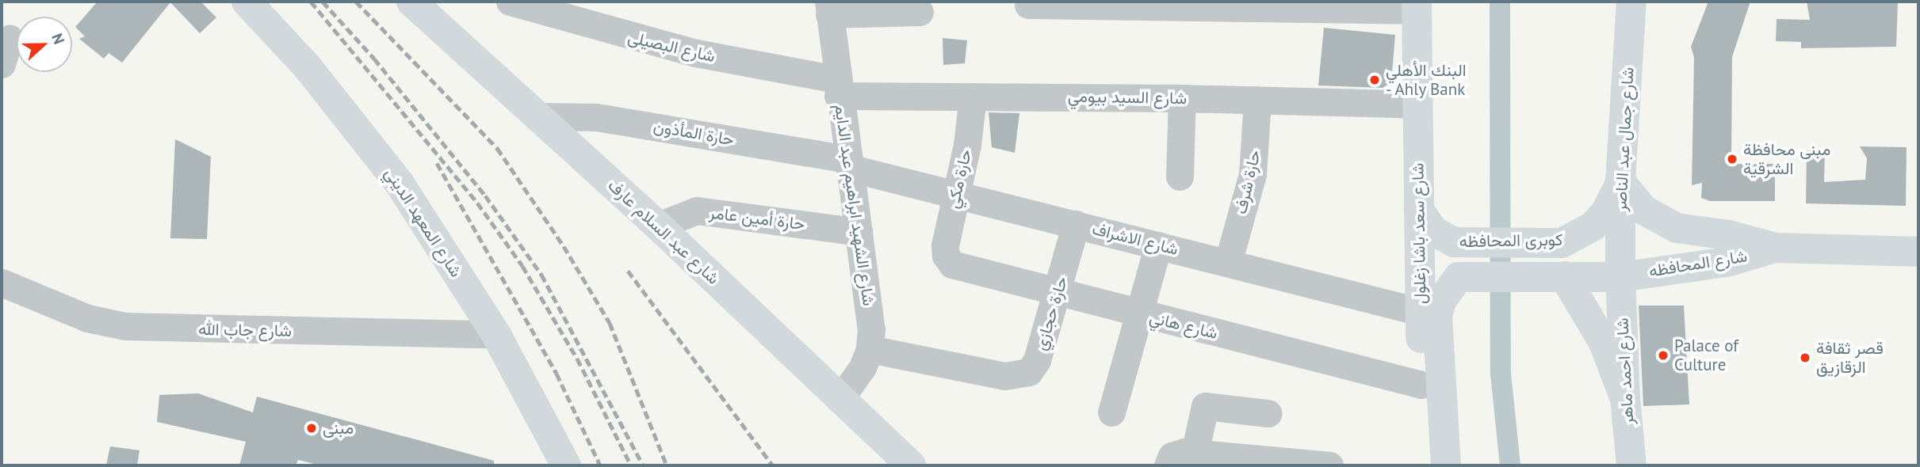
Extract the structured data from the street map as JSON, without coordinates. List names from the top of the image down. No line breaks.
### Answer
{"streets":{"main road":["شارع جمال عبد الناصر","شارع المعهد الديني","شارع عبد السلام عارف","شارع سعد باشا زغلول","كوبرى المحافظه","شارع المحافظه","شارع احمد ماهر"],"street":["شارع البصيلى","شارع السيد بيومي","حارة المأذون","حارة مكي","حارة شرف","شارع الشهيد ابراهيم عبد الدايم","حارة أمين عامر","شارع الاشراف","حارة حجازي","شارع هاني","شارع جاب الله"]},"crossings":[["شارع البصيلى","شارع السيد بيومي"],["شارع البصيلى","شارع الشهيد ابراهيم عبد الدايم"],["شارع السيد بيومي","حارة مكي"],["شارع السيد بيومي","حارة شرف"],["شارع السيد بيومي","شارع الشهيد ابراهيم عبد الدايم"],["شارع السيد بيومي","شارع سعد باشا زغلول"],["حارة المأذون","شارع الشهيد ابراهيم عبد الدايم"],["حارة المأذون","شارع عبد السلام عارف"],["حارة المأذون","شارع الاشراف"],["شارع جمال عبد الناصر","كوبرى المحافظه"],["شارع جمال عبد الناصر","شارع المحافظه"],["شارع جمال عبد الناصر","شارع احمد ماهر"],["حارة مكي","شارع الاشراف"],["حارة مكي","شارع هاني"],["حارة شرف","شارع الاشراف"],["شارع الشهيد ابراهيم عبد الدايم","حارة أمين عامر"],["شارع الشهيد ابراهيم عبد الدايم","شارع عبد السلام عارف"],["شارع الشهيد ابراهيم عبد الدايم","شارع الاشراف"],["شارع الشهيد ابراهيم عبد الدايم","حارة حجازي"],["حارة أمين عامر","شارع عبد السلام عارف"],["شارع المعهد الديني","شارع جاب الله"],["شارع سعد باشا زغلول","شارع الاشراف"],["شارع سعد باشا زغلول","كوبرى المحافظه"],["شارع سعد باشا زغلول","شارع هاني"],["شارع الاشراف","حارة حجازي"],["كوبرى المحافظه","شارع المحافظه"],["كوبرى المحافظه","شارع احمد ماهر"],["شارع المحافظه","شارع احمد ماهر"],["حارة حجازي","شارع هاني"]],"places":["البنك الأهلي - Ahly Bank","مبنى محافظة الشرقية","Palace of Culture","قصر ثقافة الزقازيق","مبنى"],"north":"right"}
